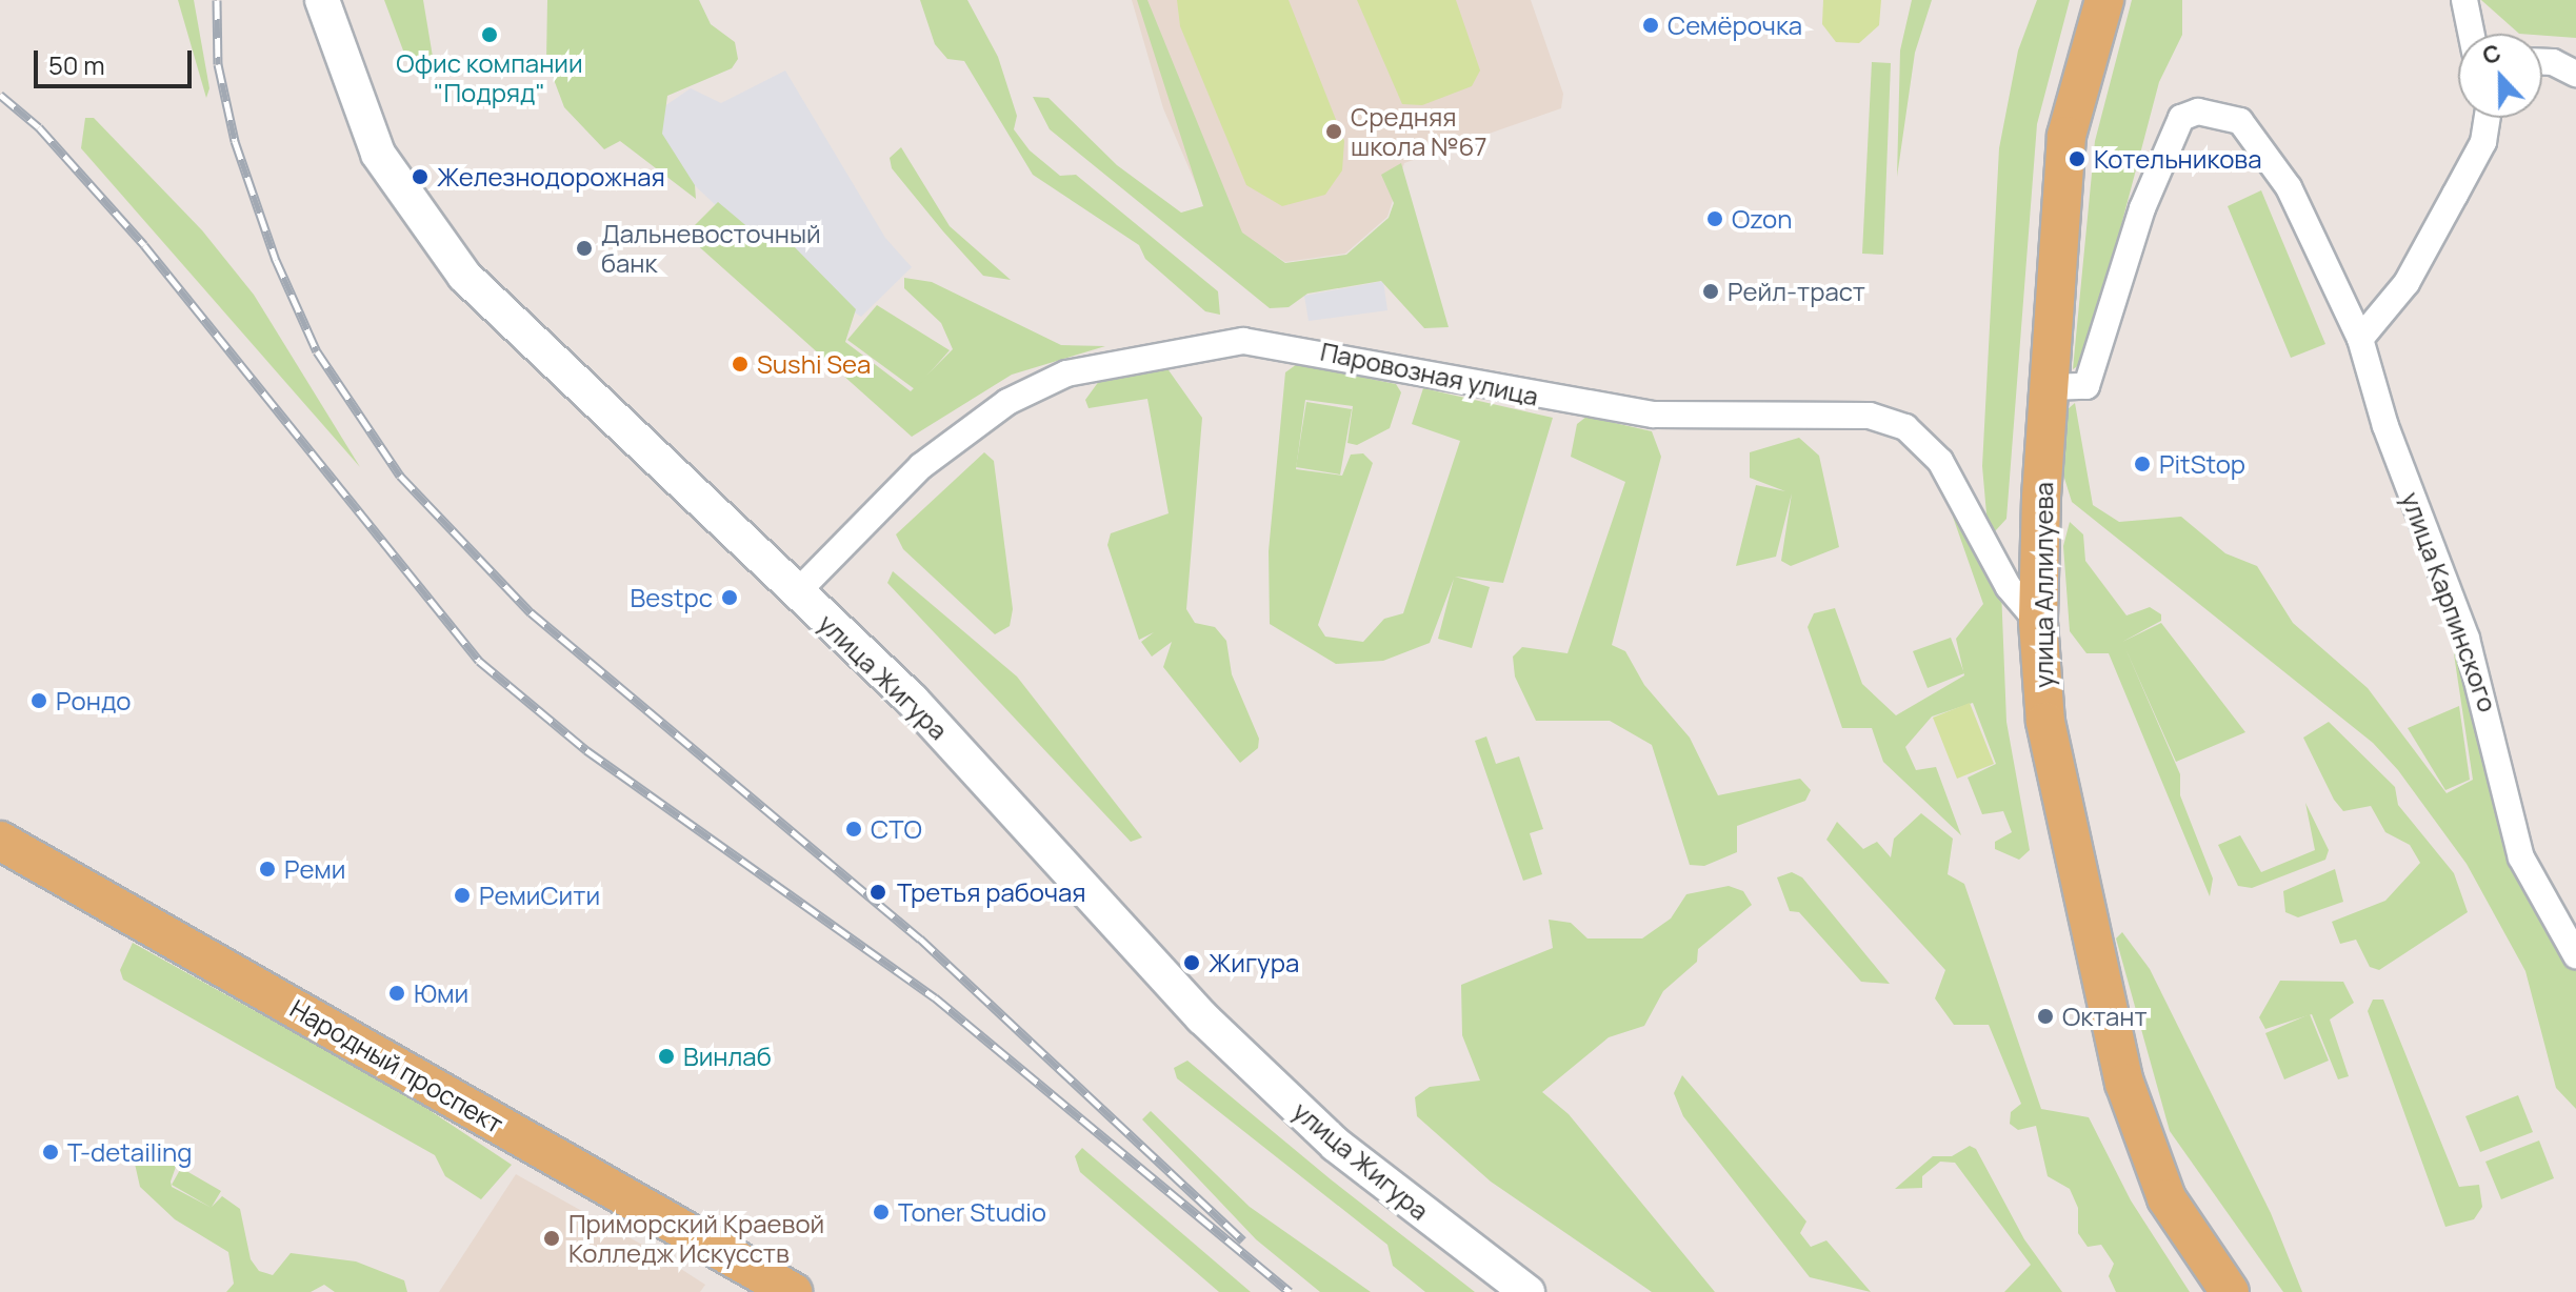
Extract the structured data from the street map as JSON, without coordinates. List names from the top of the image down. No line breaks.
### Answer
{"streets":{"main road":["улица Аллилуева","улица Жигура","Народный проспект"],"street":["Паровозная улица","улица Карпинского"]},"crossings":[["Паровозная улица","улица Аллилуева"],["Паровозная улица","улица Жигура"],["улица Аллилуева","улица Карпинского"]],"places":["Семёрочка","Офис компании \"Подряд\"","Средняя школа №67","Котельникова","Железнодорожная","Ozon","Дальневосточный банк","Рейл-траст","Sushi Sea","PitStop","Bestpc","Рондо","СТО","Реми","Третья рабочая","РемиСити","Жигура","Юми","Октант","Винлаб","T-detailing","Toner Studio","Приморский Краевой Колледж Искусств"],"scale_bar":"50 m","north":"top"}
